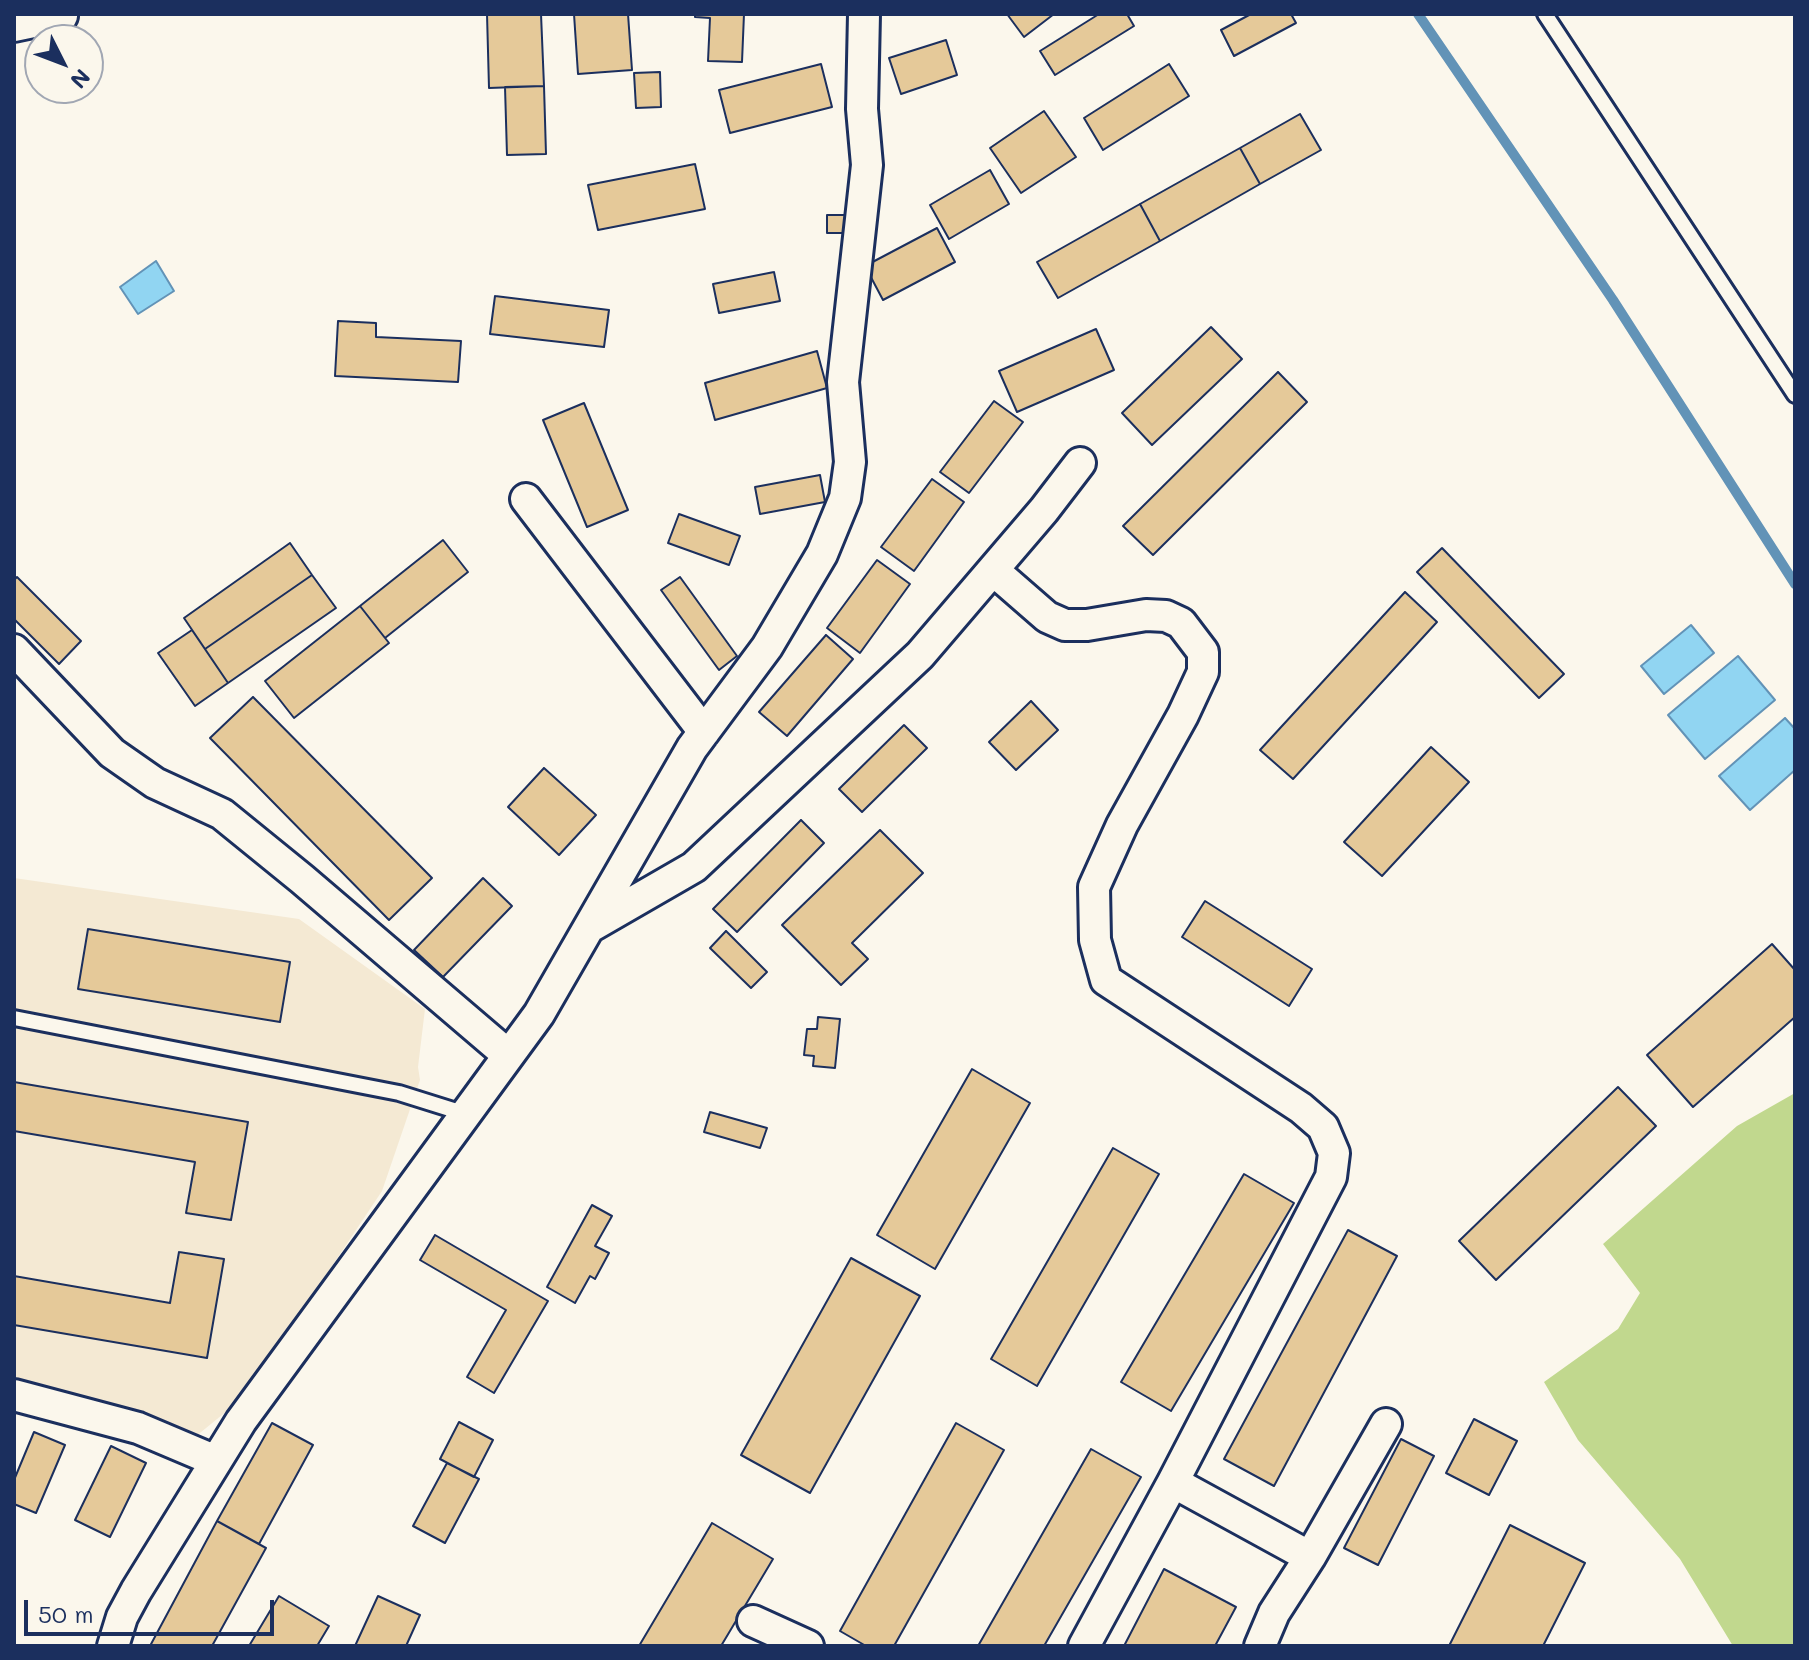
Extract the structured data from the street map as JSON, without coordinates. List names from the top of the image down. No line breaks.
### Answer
{"scale_bar":"50 m","north":"bottom right"}
